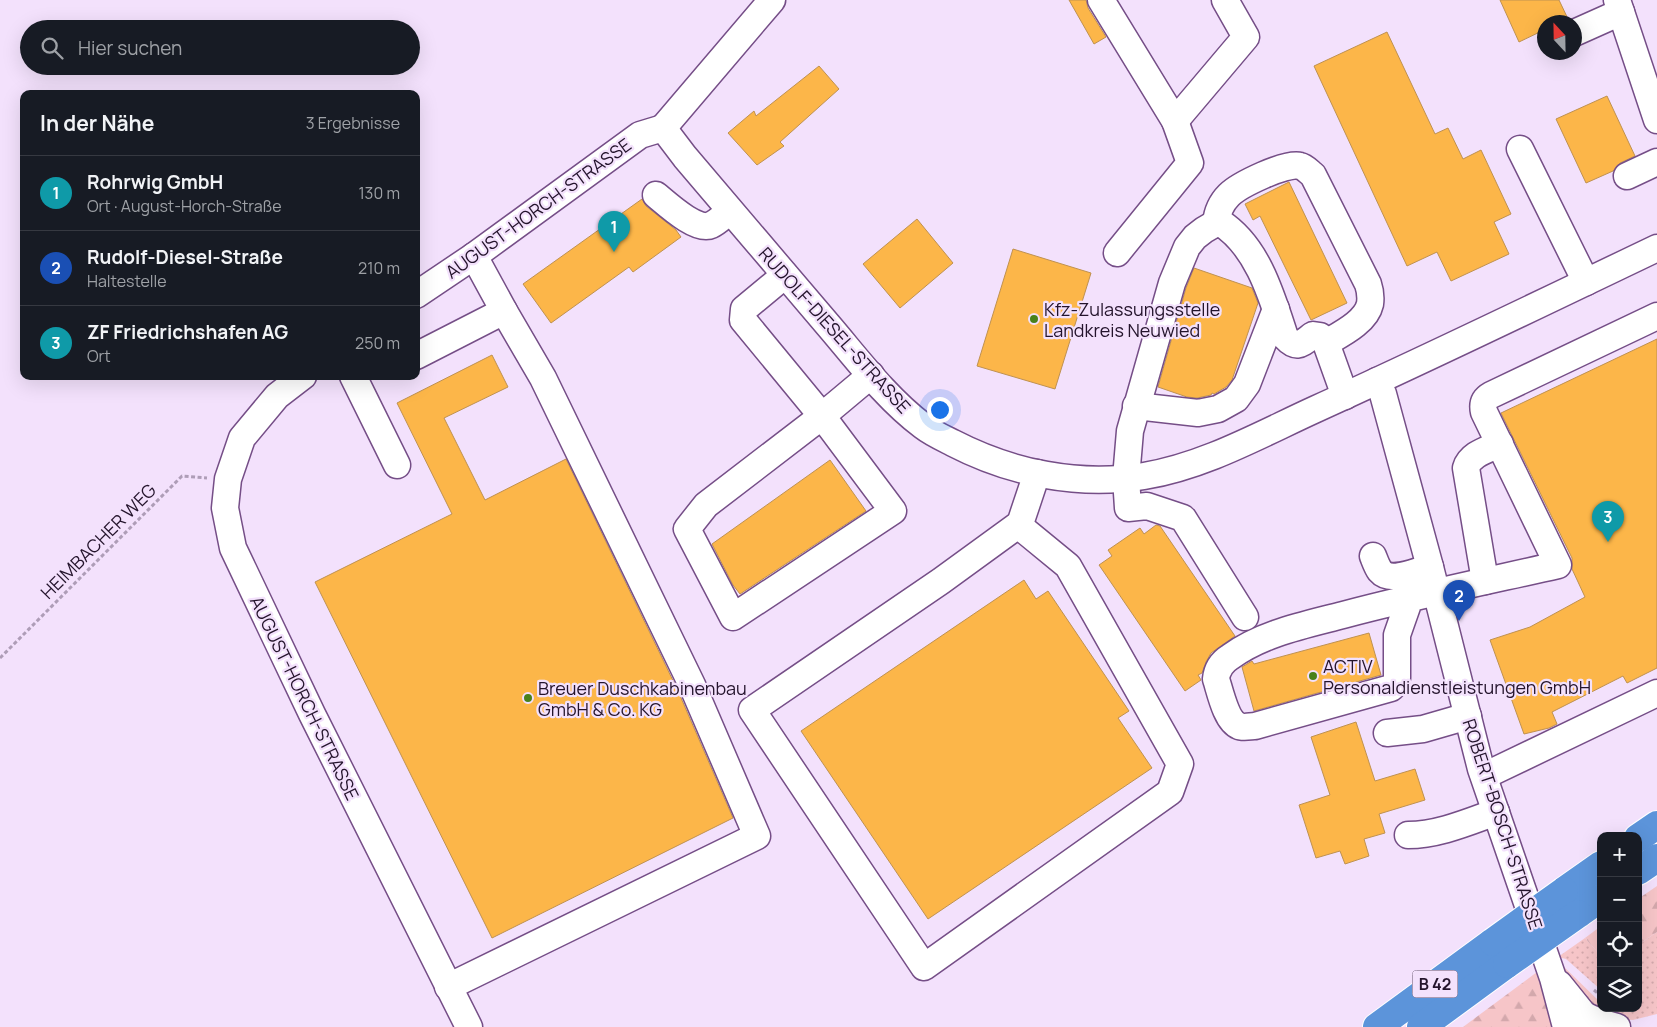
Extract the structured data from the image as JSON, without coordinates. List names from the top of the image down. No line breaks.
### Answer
{"streets":{"highway":["B 42"],"street":["AUGUST-HORCH-STRASSE","RUDOLF-DIESEL-STRASSE","ROBERT-BOSCH-STRASSE"],"path":["HEIMBACHER WEG"]},"crossings":[["AUGUST-HORCH-STRASSE","RUDOLF-DIESEL-STRASSE"],["AUGUST-HORCH-STRASSE","HEIMBACHER WEG"],["RUDOLF-DIESEL-STRASSE","ROBERT-BOSCH-STRASSE"]],"places":["Kfz-Zulassungsstelle Landkreis Neuwied","ACTIV Personaldienstleistungen GmbH","Breuer Duschkabinenbau GmbH & Co. KG"],"north":"top","page":{"search":"Hier suchen","heading":["In der Nähe","3 Ergebnisse"],"list":[{"mark":"1","name":"Rohrwig GmbH","note":"Ort · August-Horch-Straße","value":"130 m"},{"mark":"2","name":"Rudolf-Diesel-Straße","note":"Haltestelle","value":"210 m"},{"mark":"3","name":"ZF Friedrichshafen AG","note":"Ort","value":"250 m"}],"pins":["1","3","2"],"map_buttons":["+","−"]}}
